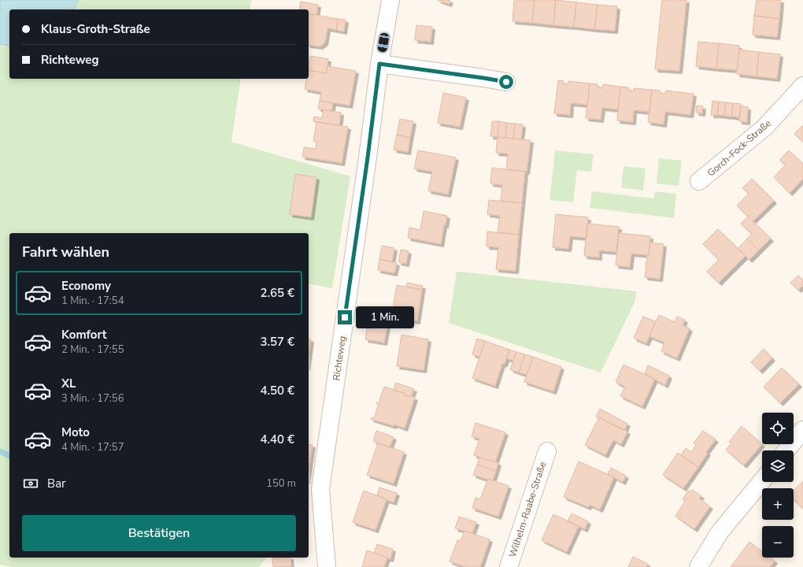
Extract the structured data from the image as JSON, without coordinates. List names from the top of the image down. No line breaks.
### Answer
{"streets":{"street":["Gorch-Fock-Straße","Richteweg","Wilhelm-Raabe-Straße"]},"page":{"banner":["Klaus-Groth-Straße","Richteweg"],"heading":"Fahrt wählen","list":[{"name":"Economy","note":"1 Min. · 17:54","value":"2.65 €"},{"name":"Komfort","note":"2 Min. · 17:55","value":"3.57 €"},{"name":"XL","note":"3 Min. · 17:56","value":"4.50 €"},{"name":"Moto","note":"4 Min. · 17:57","value":"4.40 €"}],"bubble":"1 Min.","map_buttons":["+","−"],"pay":["Bar","150 m"],"buttons":"Bestätigen"}}
